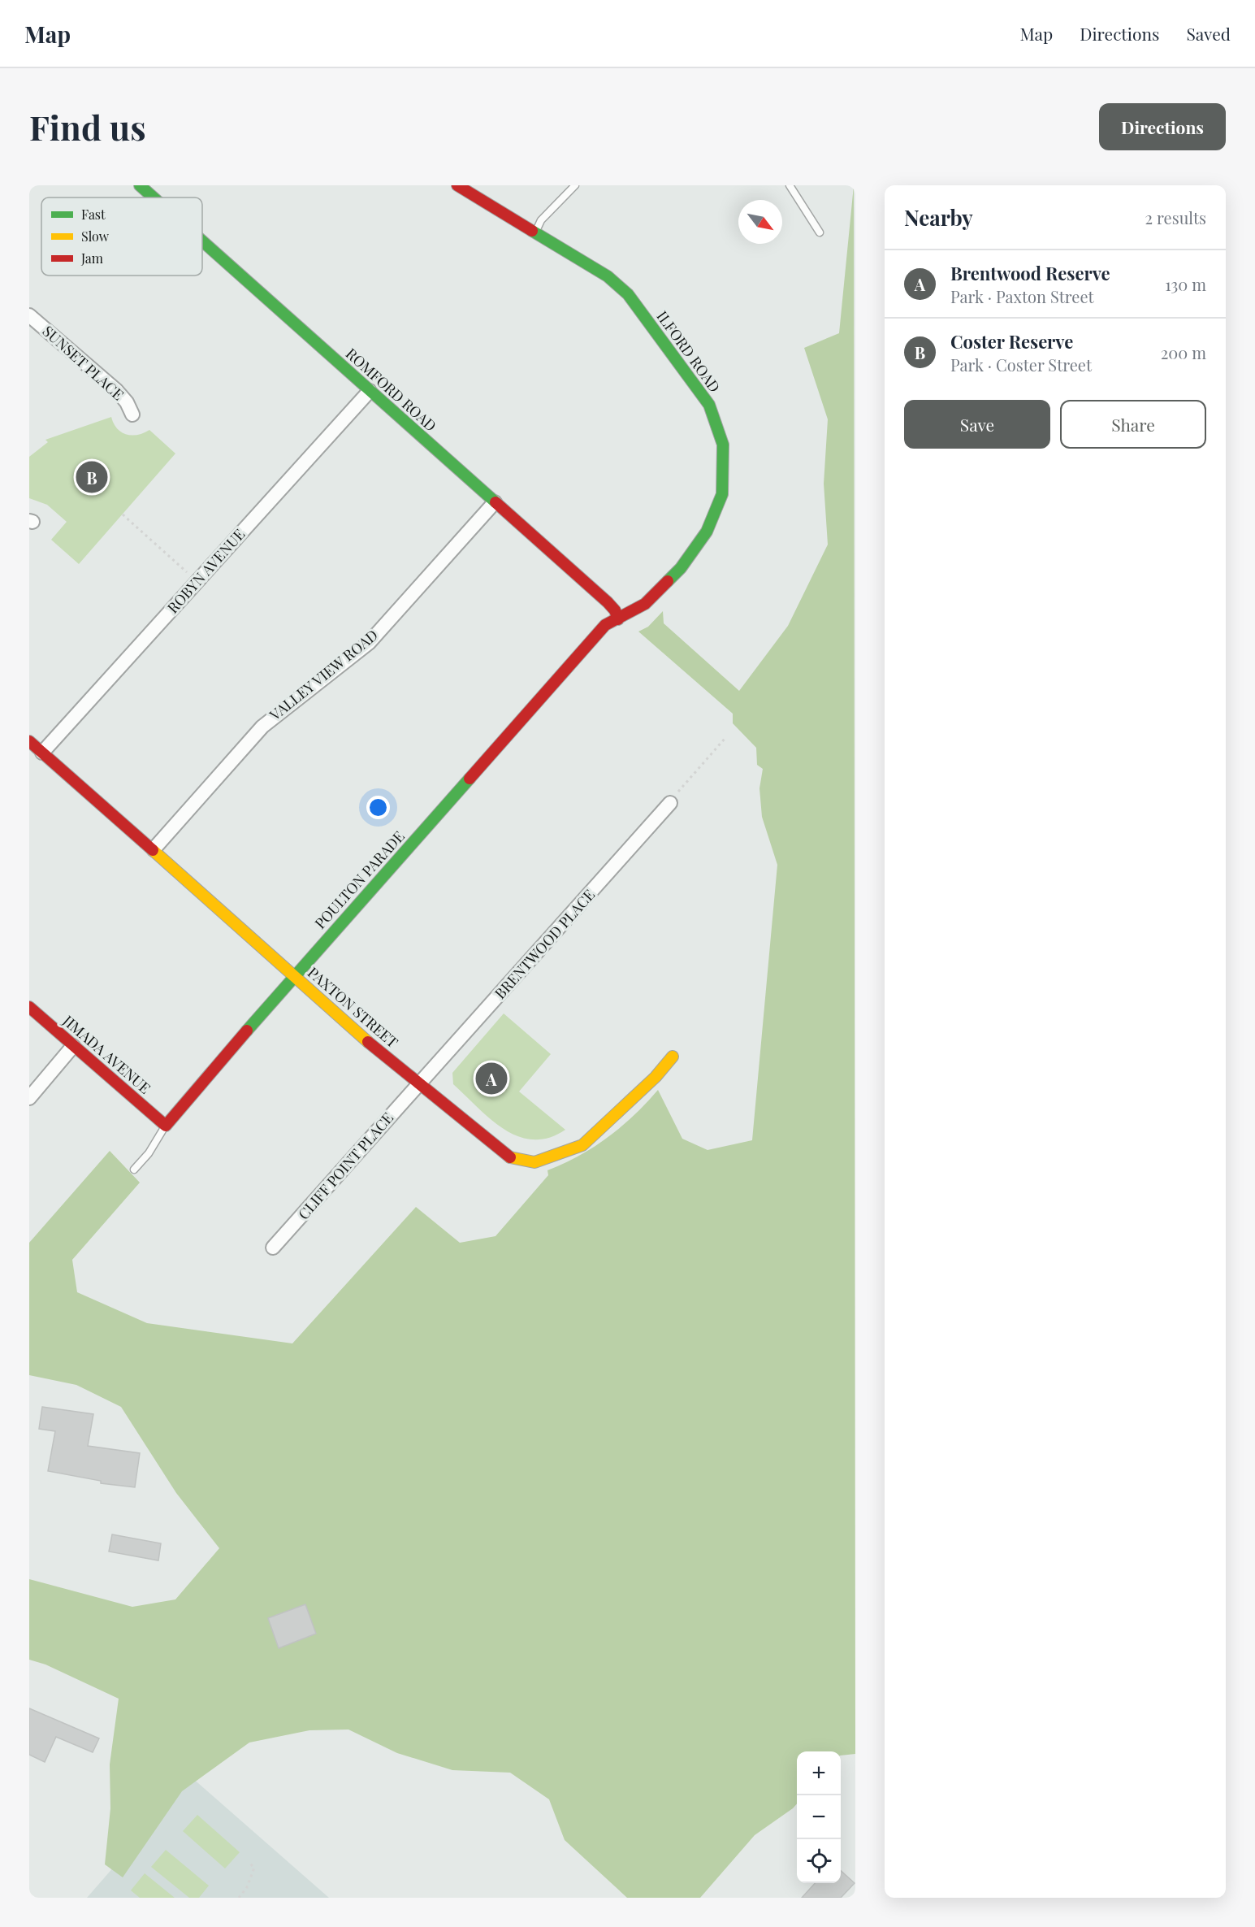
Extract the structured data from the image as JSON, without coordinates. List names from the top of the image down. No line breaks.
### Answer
{"streets":{"street":["ILFORD ROAD","SUNSET PLACE","ROMFORD ROAD","ROBYN AVENUE","VALLEY VIEW ROAD","POULTON PARADE","BRENTWOOD PLACE","PAXTON STREET","JIMADA AVENUE","CLIFF POINT PLACE"]},"crossings":[["ILFORD ROAD","ROMFORD ROAD"],["ILFORD ROAD","POULTON PARADE"],["ROMFORD ROAD","ROBYN AVENUE"],["ROMFORD ROAD","VALLEY VIEW ROAD"],["ROMFORD ROAD","POULTON PARADE"],["ROBYN AVENUE","PAXTON STREET"],["VALLEY VIEW ROAD","PAXTON STREET"],["POULTON PARADE","PAXTON STREET"],["POULTON PARADE","JIMADA AVENUE"],["BRENTWOOD PLACE","PAXTON STREET"],["BRENTWOOD PLACE","CLIFF POINT PLACE"],["PAXTON STREET","CLIFF POINT PLACE"]],"legend":["Fast","Slow","Jam"],"north":"bottom right","page":{"header":"Map","nav":["Map","Directions","Saved"],"buttons":["Directions",["Save","Share"]],"title":"Find us","heading":["Nearby","2 results"],"list":[{"mark":"A","name":"Brentwood Reserve","note":"Park · Paxton Street","value":"130 m"},{"mark":"B","name":"Coster Reserve","note":"Park · Coster Street","value":"200 m"}],"pins":["B","A"],"map_buttons":["+","−"]}}
